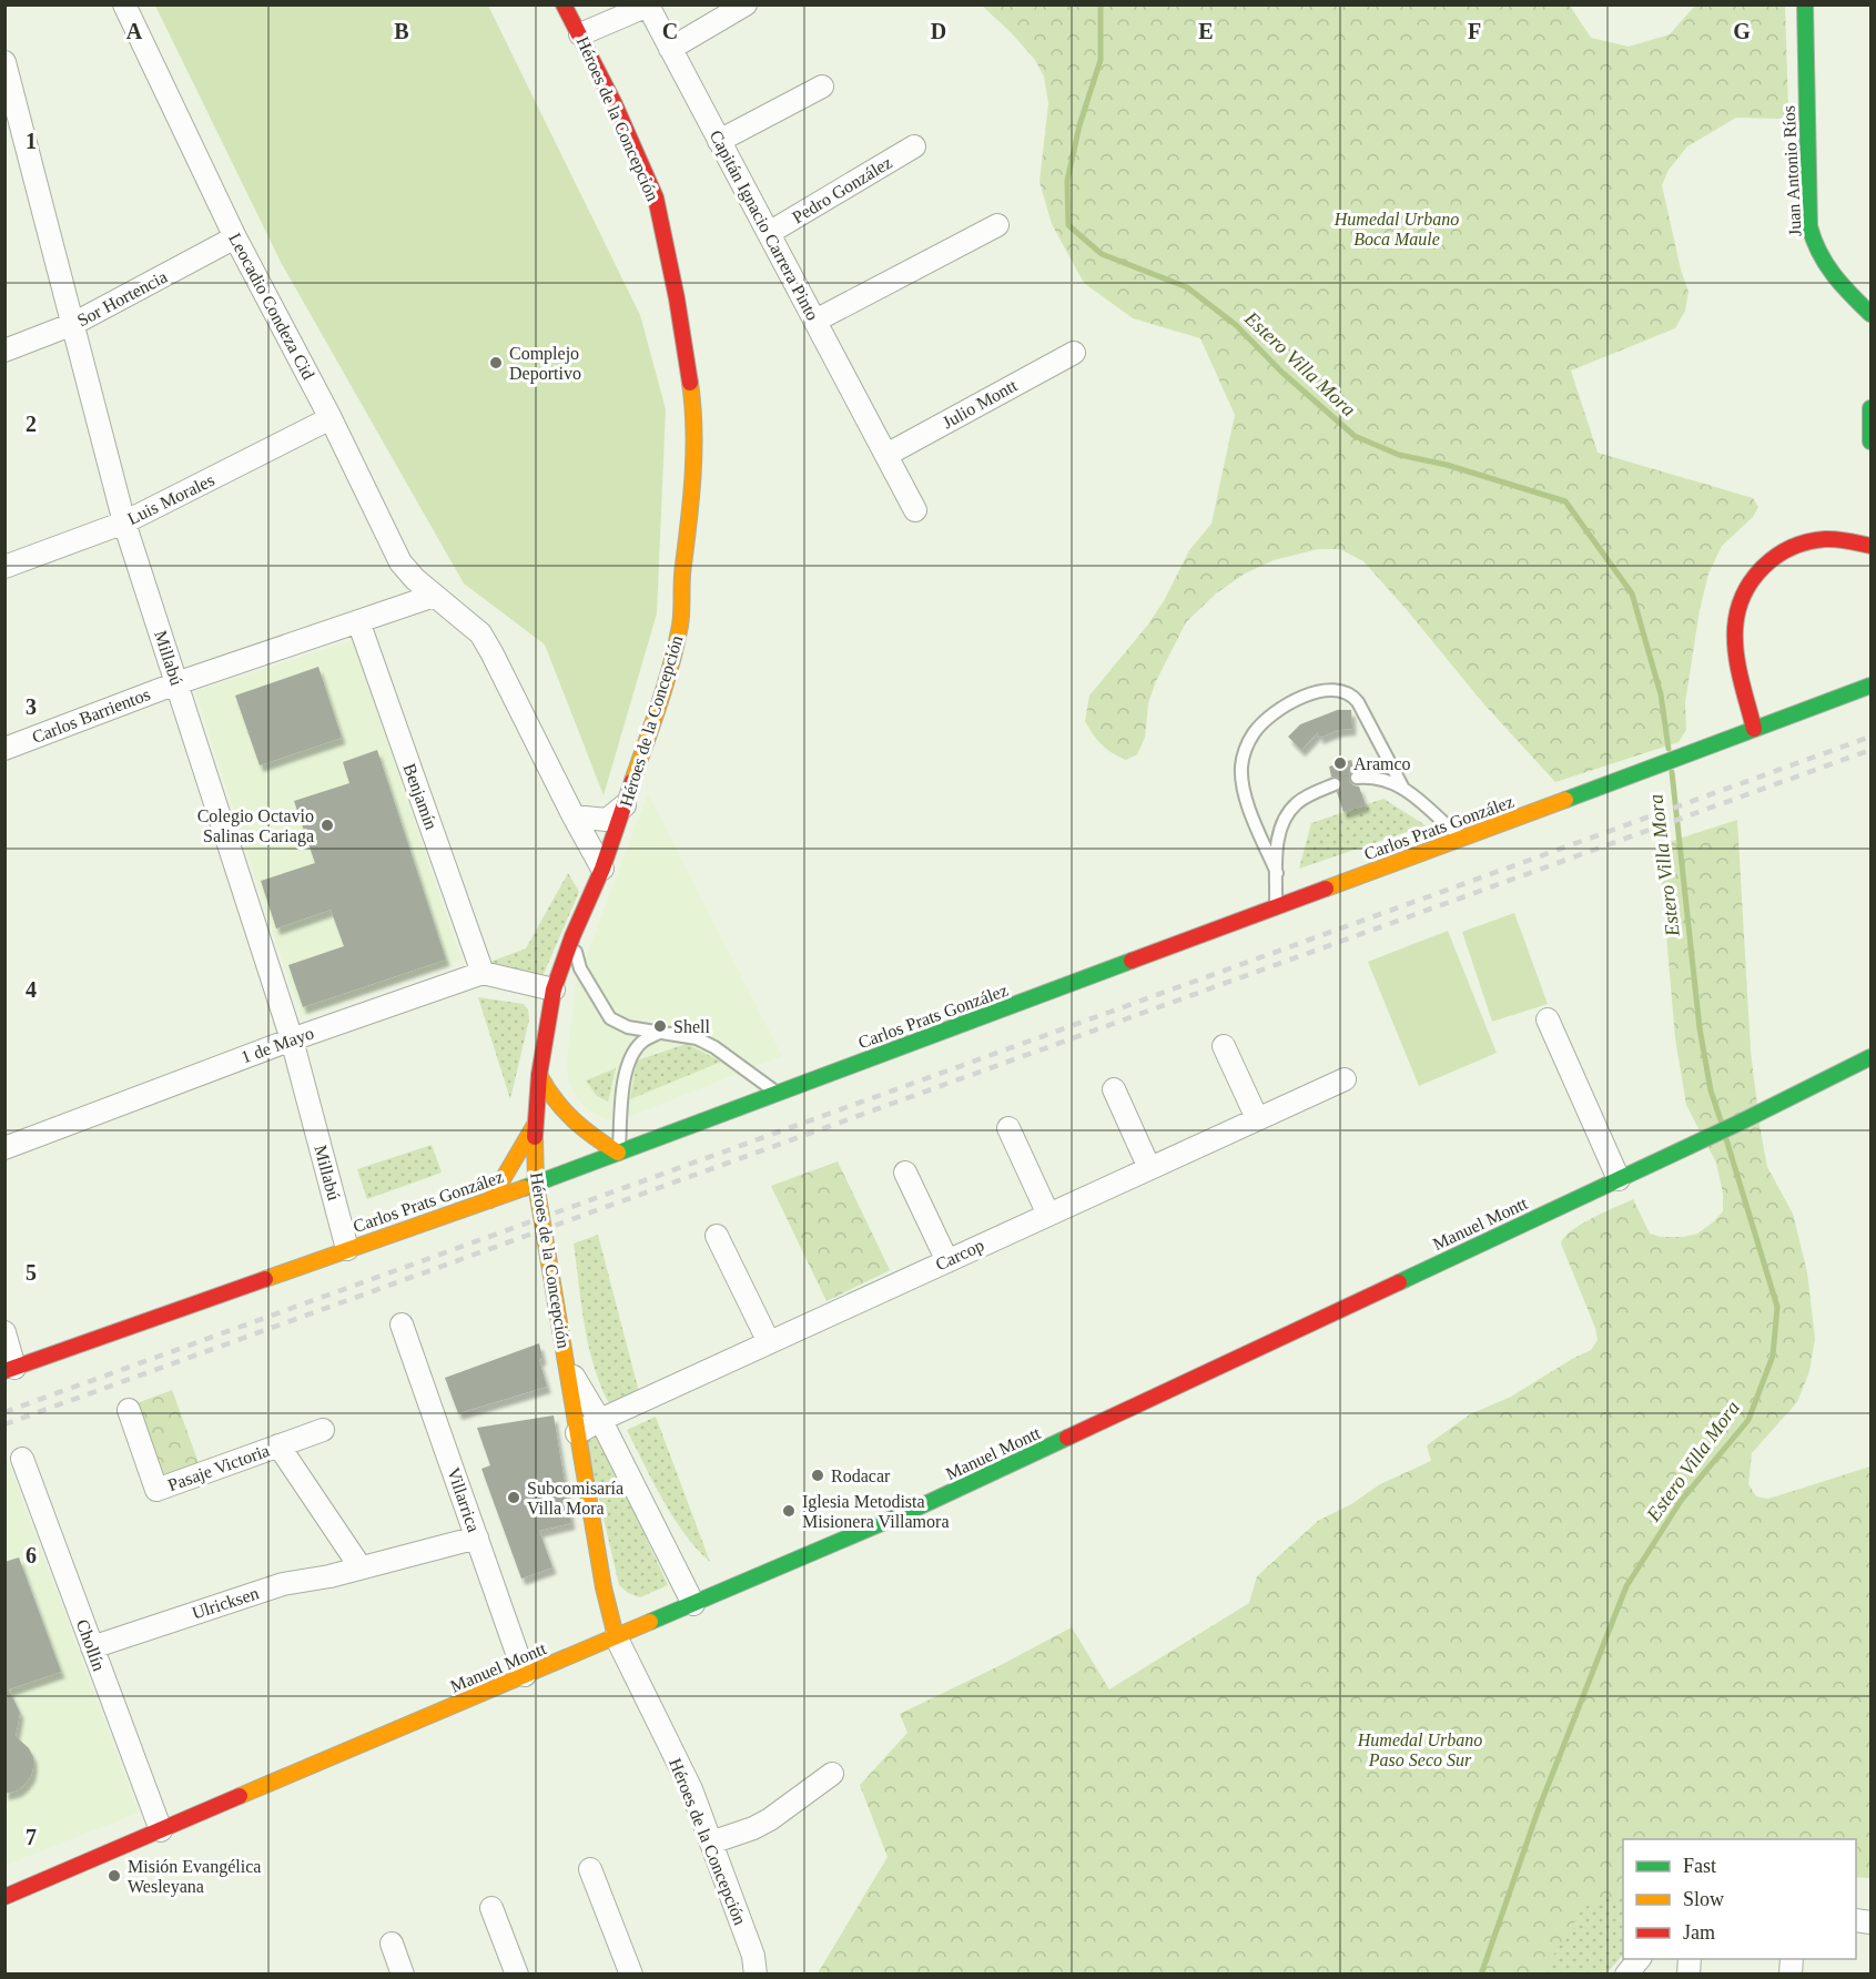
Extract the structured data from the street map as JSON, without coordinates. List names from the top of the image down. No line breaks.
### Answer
{"streets":{"main road":["Héroes de la Concepción","Juan Antonio Ríos","Carlos Prats González","Manuel Montt"],"street":["Pedro González","Capitán Ignacio Carrera Pinto","Sor Hortencia","Leocadio Condeza Cid","Julio Montt","Luis Morales","Millabú","Carlos Barrientos","Benjamín","1 de Mayo","Carcop","Pasaje Victoria","Villarrica","Ulricksen","Chollín"]},"crossings":[["Héroes de la Concepción","Capitán Ignacio Carrera Pinto"],["Héroes de la Concepción","Leocadio Condeza Cid"],["Héroes de la Concepción","Carlos Prats González"],["Héroes de la Concepción","Manuel Montt"],["Héroes de la Concepción","Carcop"],["Pedro González","Capitán Ignacio Carrera Pinto"],["Capitán Ignacio Carrera Pinto","Julio Montt"],["Sor Hortencia","Leocadio Condeza Cid"],["Sor Hortencia","Millabú"],["Leocadio Condeza Cid","Luis Morales"],["Leocadio Condeza Cid","Carlos Barrientos"],["Luis Morales","Millabú"],["Millabú","Carlos Barrientos"],["Millabú","Carlos Prats González"],["Millabú","1 de Mayo"],["Carlos Barrientos","Benjamín"],["Benjamín","1 de Mayo"],["Manuel Montt","Villarrica"],["Manuel Montt","Chollín"],["Villarrica","Ulricksen"],["Ulricksen","Chollín"]],"water":["Estero Villa Mora"],"parks":["Humedal Urbano Boca Maule","Humedal Urbano Paso Seco Sur"],"places":["Complejo Deportivo","Aramco","Colegio Octavio Salinas Cariaga","Shell","Rodacar","Subcomisaría Villa Mora","Iglesia Metodista Misionera Villamora","Misión Evangélica Wesleyana"],"legend":["Fast","Slow","Jam"],"grid":{"columns":["A","B","C","D","E","F","G"],"rows":["1","2","3","4","5","6","7"]}}
